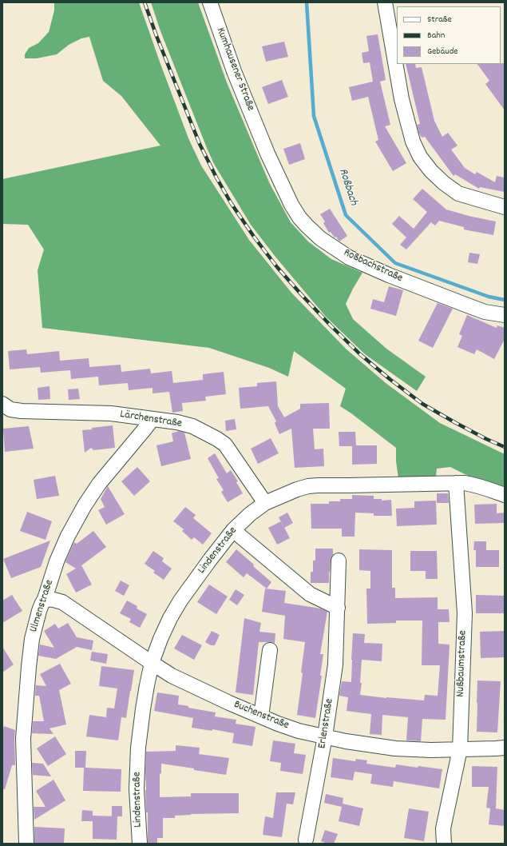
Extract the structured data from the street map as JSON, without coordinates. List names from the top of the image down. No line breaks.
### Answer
{"streets":{"street":["Kumhausener Straße","Roßbachstraße","Lärchenstraße","Lindenstraße","Ulmenstraße","Nußbaumstraße","Buchenstraße","Erlenstraße"]},"crossings":[["Kumhausener Straße","Roßbachstraße"],["Lärchenstraße","Lindenstraße"],["Lärchenstraße","Ulmenstraße"],["Lindenstraße","Nußbaumstraße"],["Lindenstraße","Buchenstraße"],["Ulmenstraße","Buchenstraße"],["Nußbaumstraße","Buchenstraße"],["Buchenstraße","Erlenstraße"]],"water":["Roßbach"],"legend":["Straße","Bahn","Gebäude"]}
